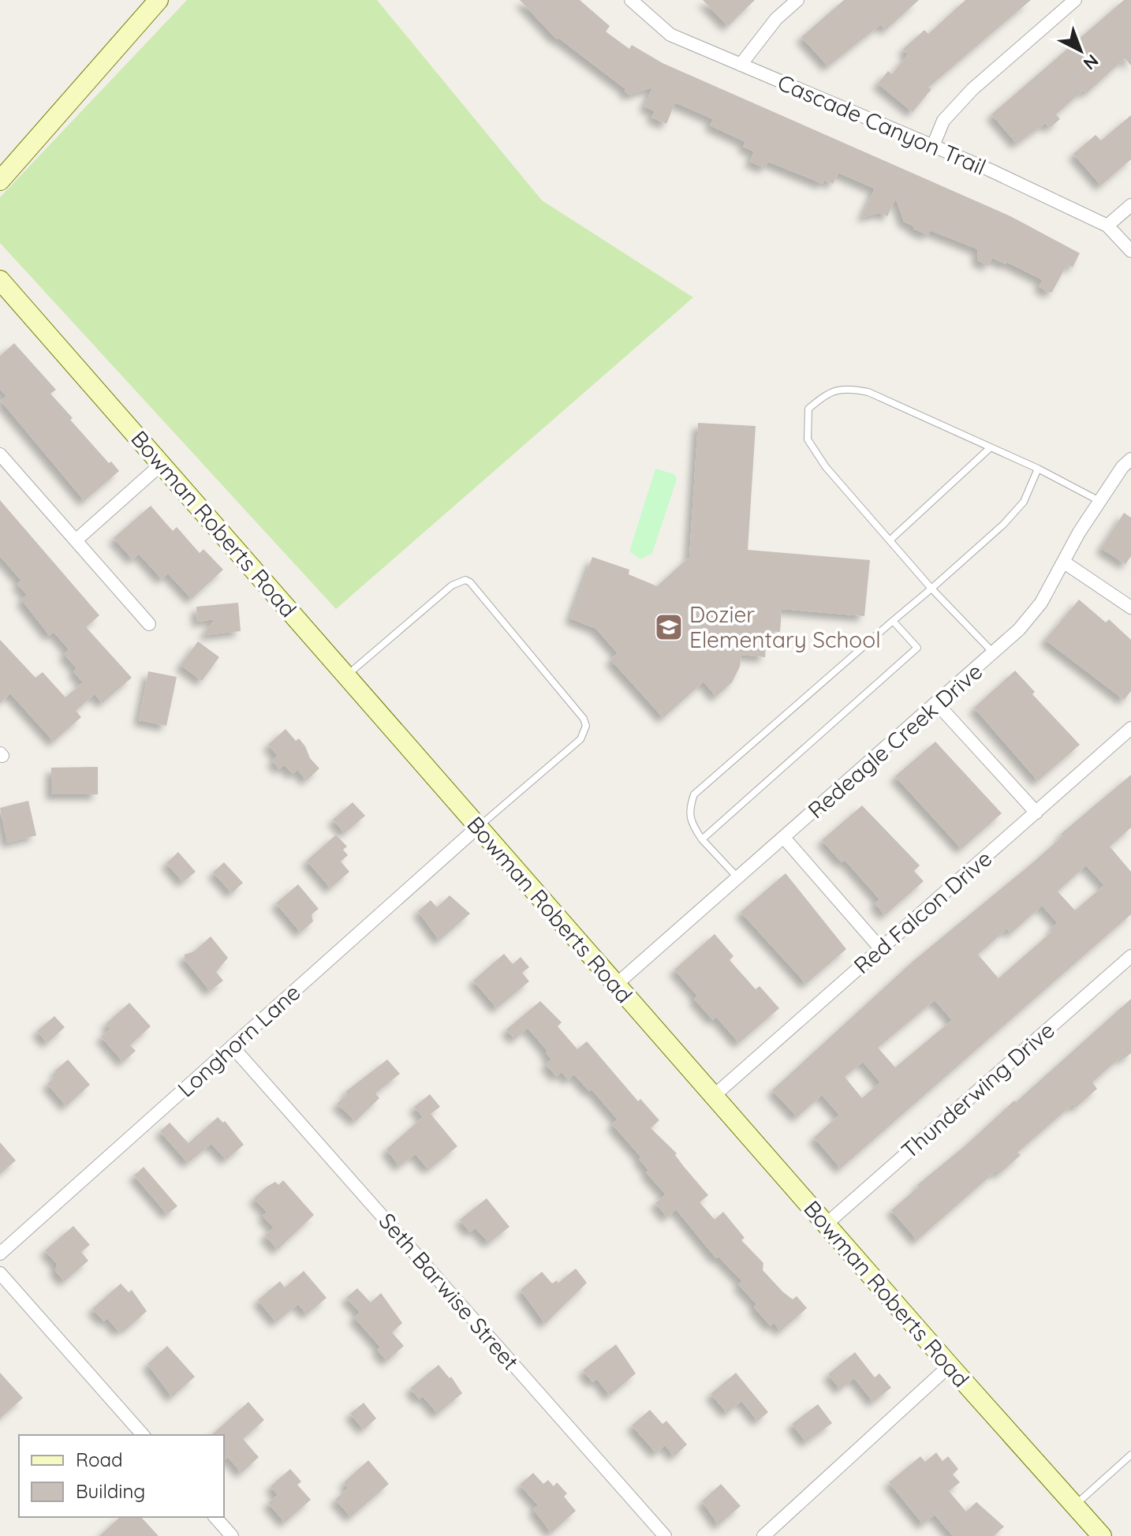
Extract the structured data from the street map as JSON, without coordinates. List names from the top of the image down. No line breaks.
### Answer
{"streets":{"street":["Cascade Canyon Trail","Bowman Roberts Road","Redeagle Creek Drive","Red Falcon Drive","Longhorn Lane","Thunderwing Drive","Seth Barwise Street"]},"crossings":[["Bowman Roberts Road","Redeagle Creek Drive"],["Bowman Roberts Road","Red Falcon Drive"],["Bowman Roberts Road","Longhorn Lane"],["Bowman Roberts Road","Thunderwing Drive"],["Longhorn Lane","Seth Barwise Street"]],"places":{"school or university":["Dozier Elementary School"]},"legend":["Road","Building"],"north":"bottom right"}
